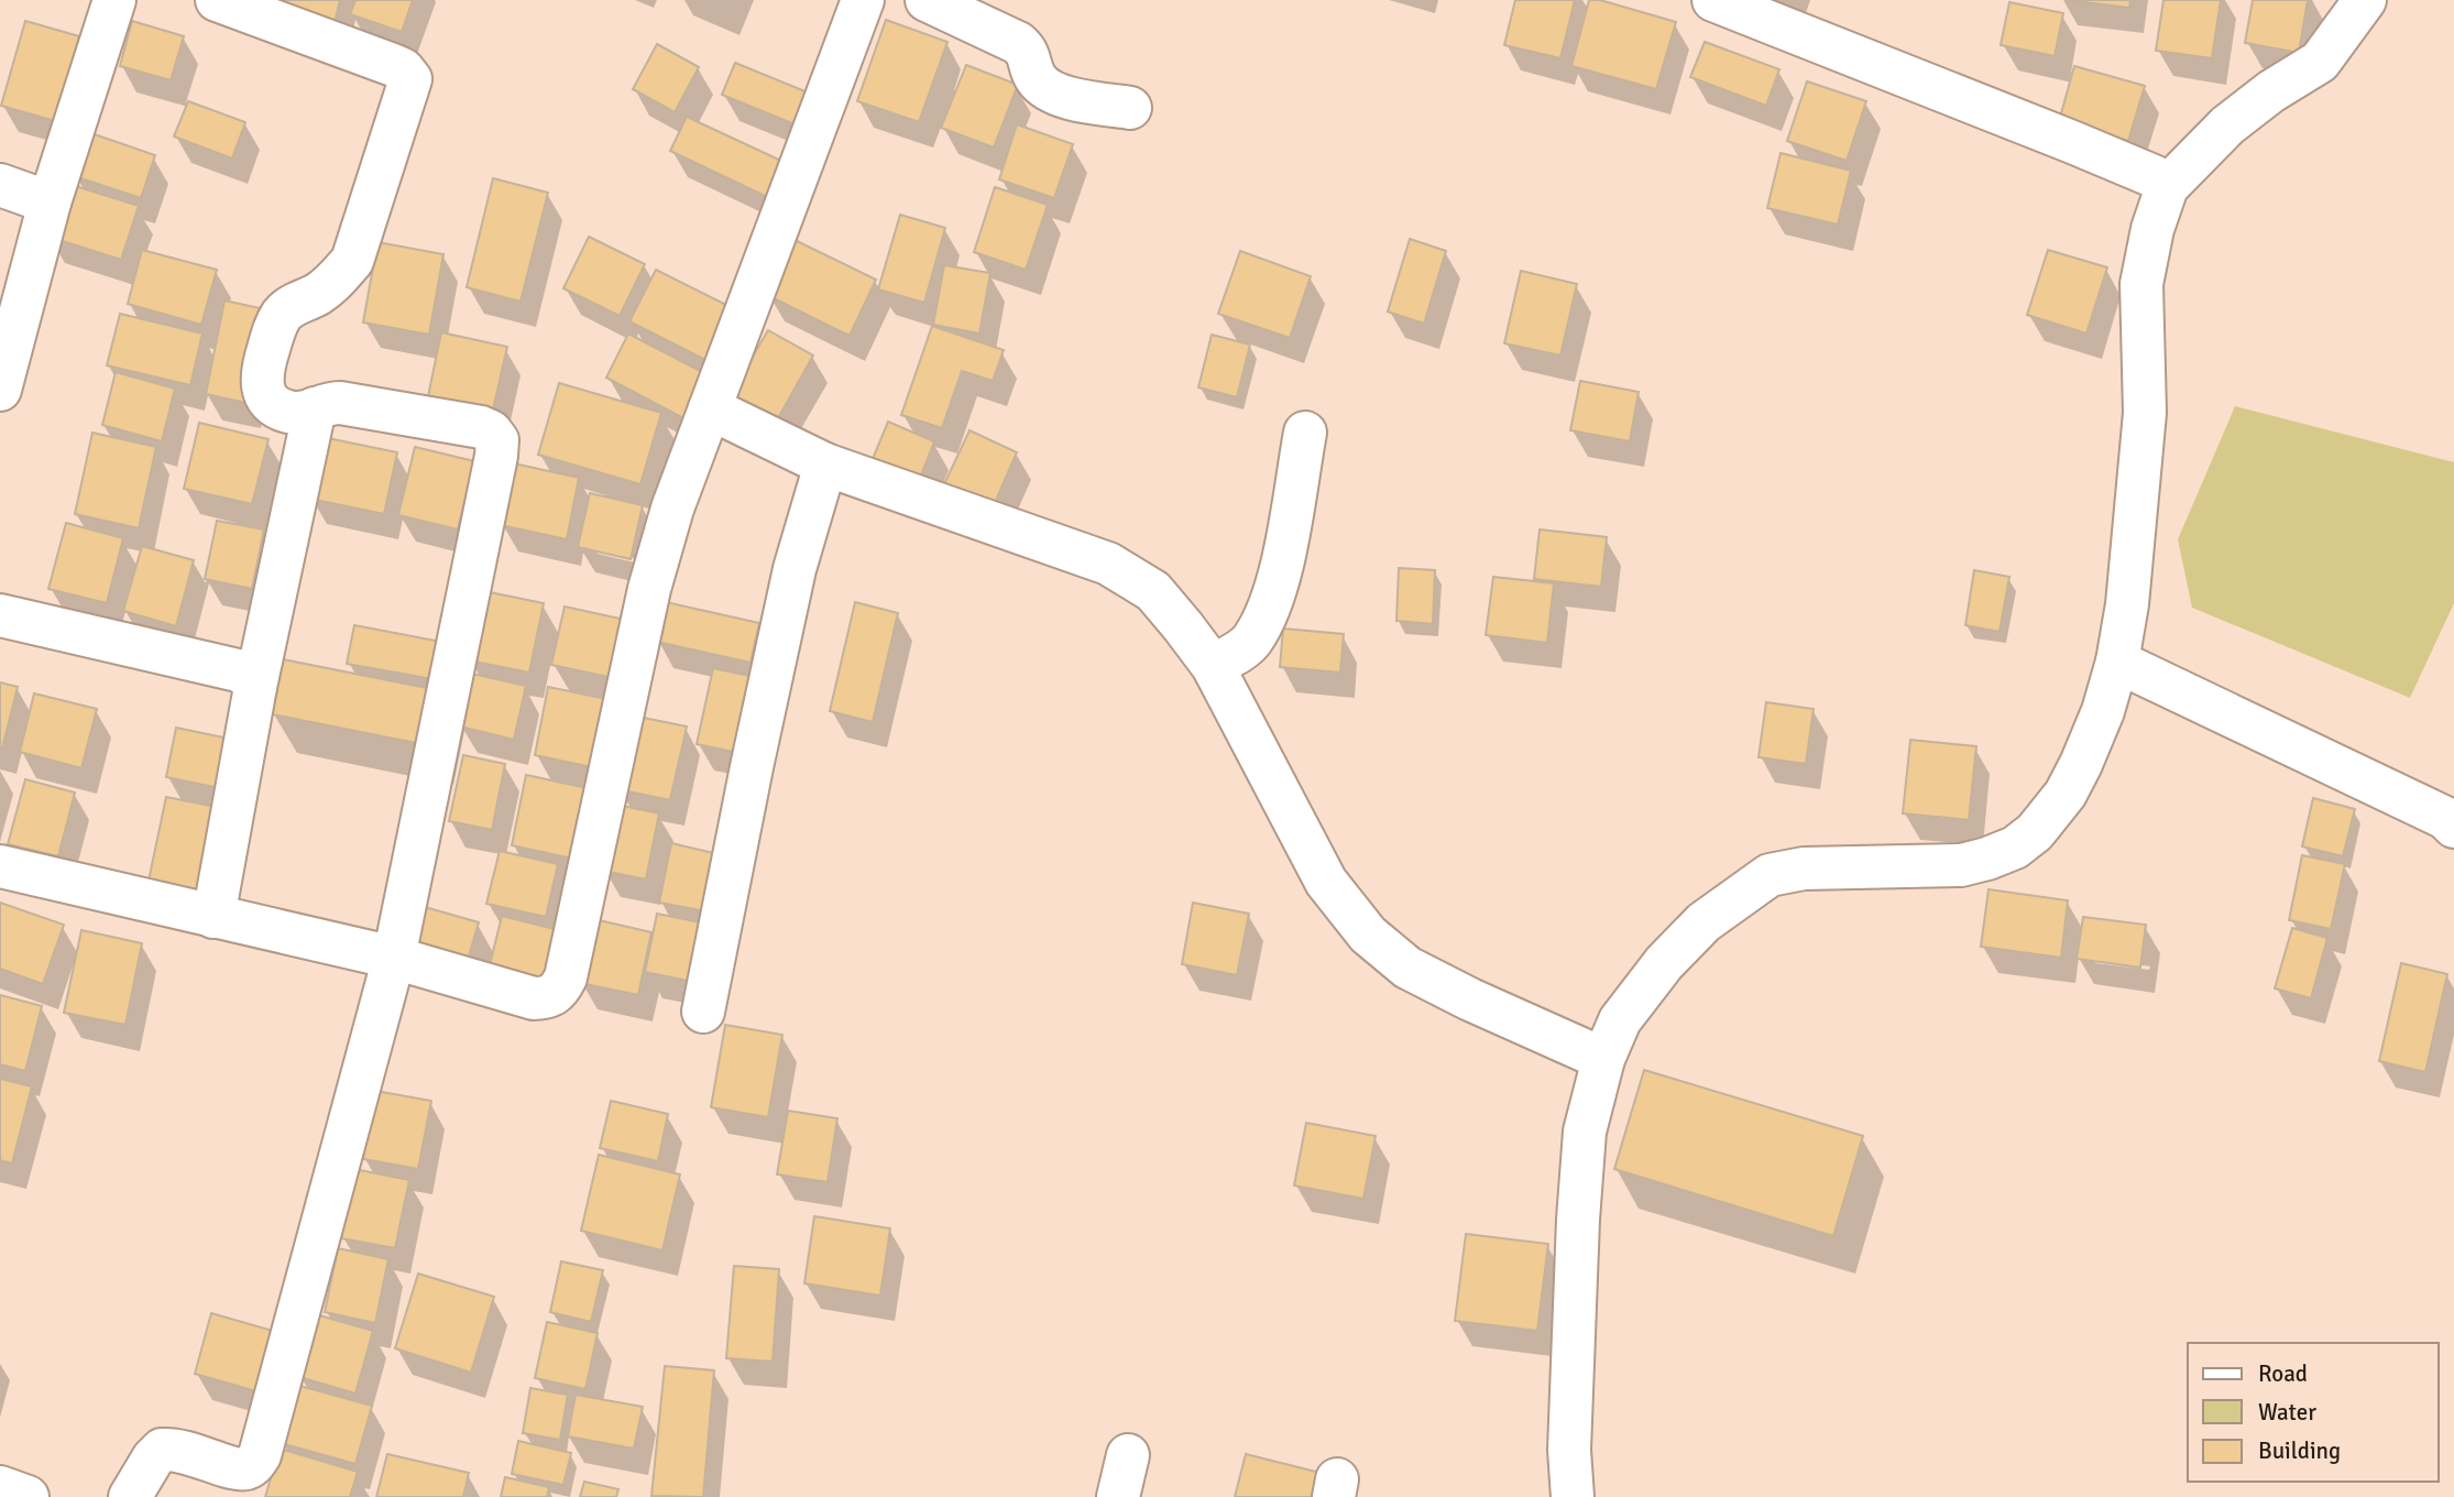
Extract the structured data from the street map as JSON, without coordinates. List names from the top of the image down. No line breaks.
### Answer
{"legend":["Road","Water","Building"]}
